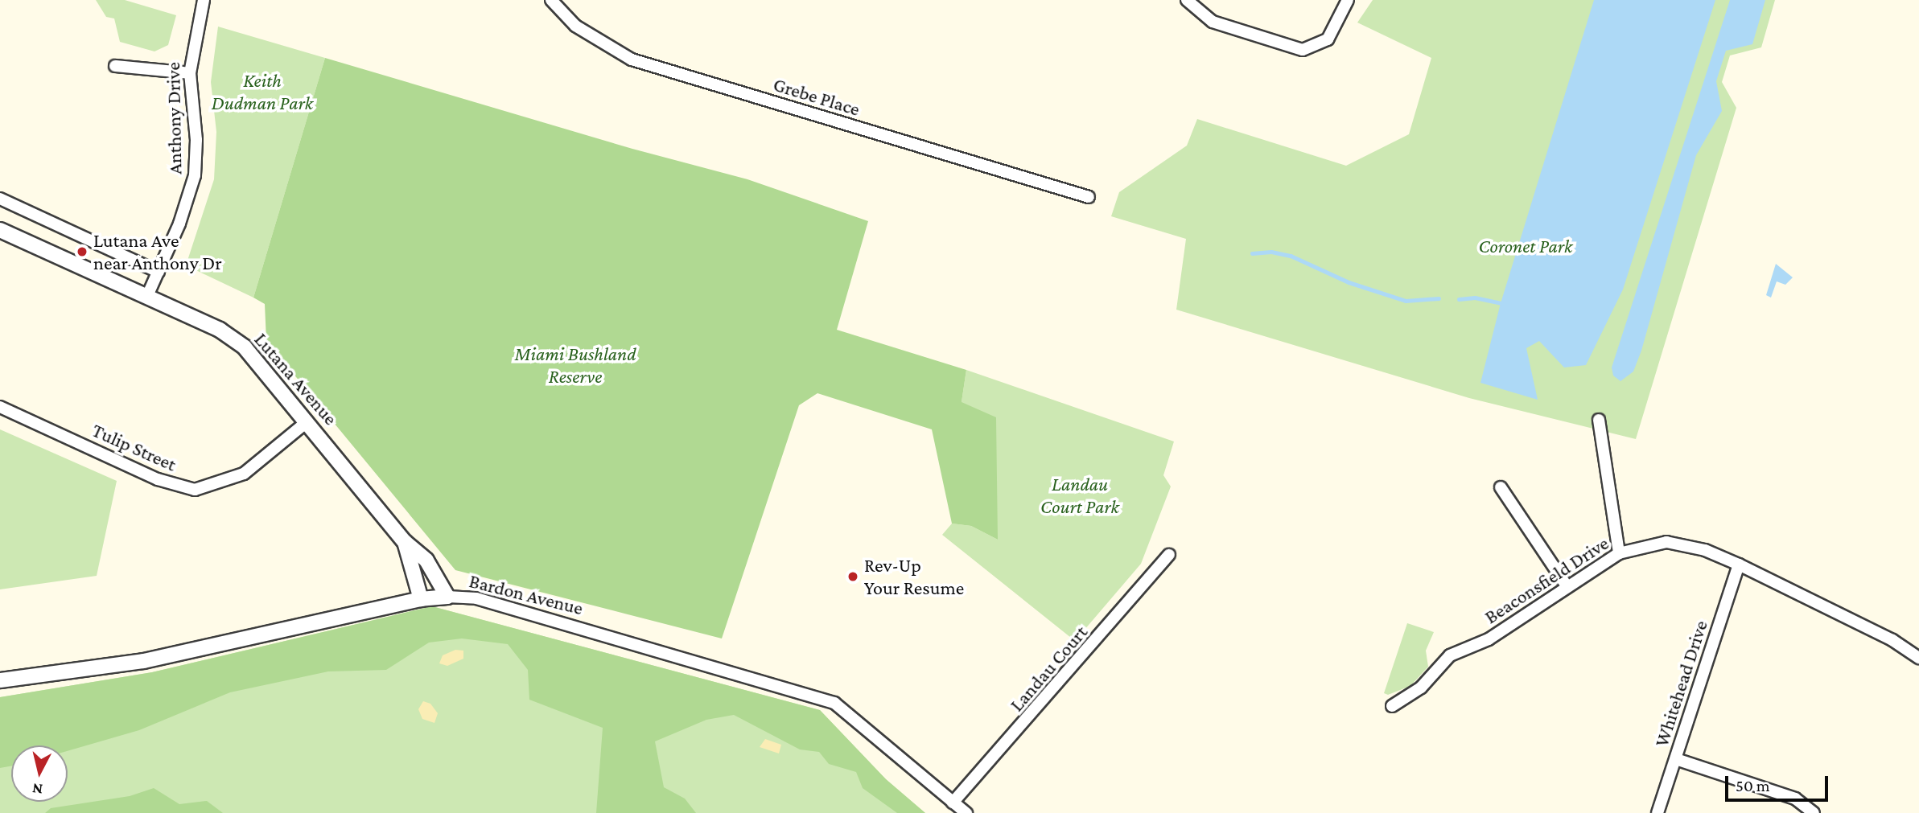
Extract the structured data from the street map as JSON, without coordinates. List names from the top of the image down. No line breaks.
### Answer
{"streets":{"street":["Grebe Place","Anthony Drive","Lutana Avenue","Tulip Street","Beaconsfield Drive","Bardon Avenue","Landau Court","Whitehead Drive"]},"crossings":[["Anthony Drive","Lutana Avenue"],["Lutana Avenue","Tulip Street"],["Beaconsfield Drive","Whitehead Drive"],["Bardon Avenue","Landau Court"]],"parks":["Keith Dudman Park","Coronet Park","Miami Bushland Reserve","Landau Court Park"],"places":["Lutana Ave near Anthony Dr","Rev-Up Your Resume"],"scale_bar":"50 m","north":"bottom"}
